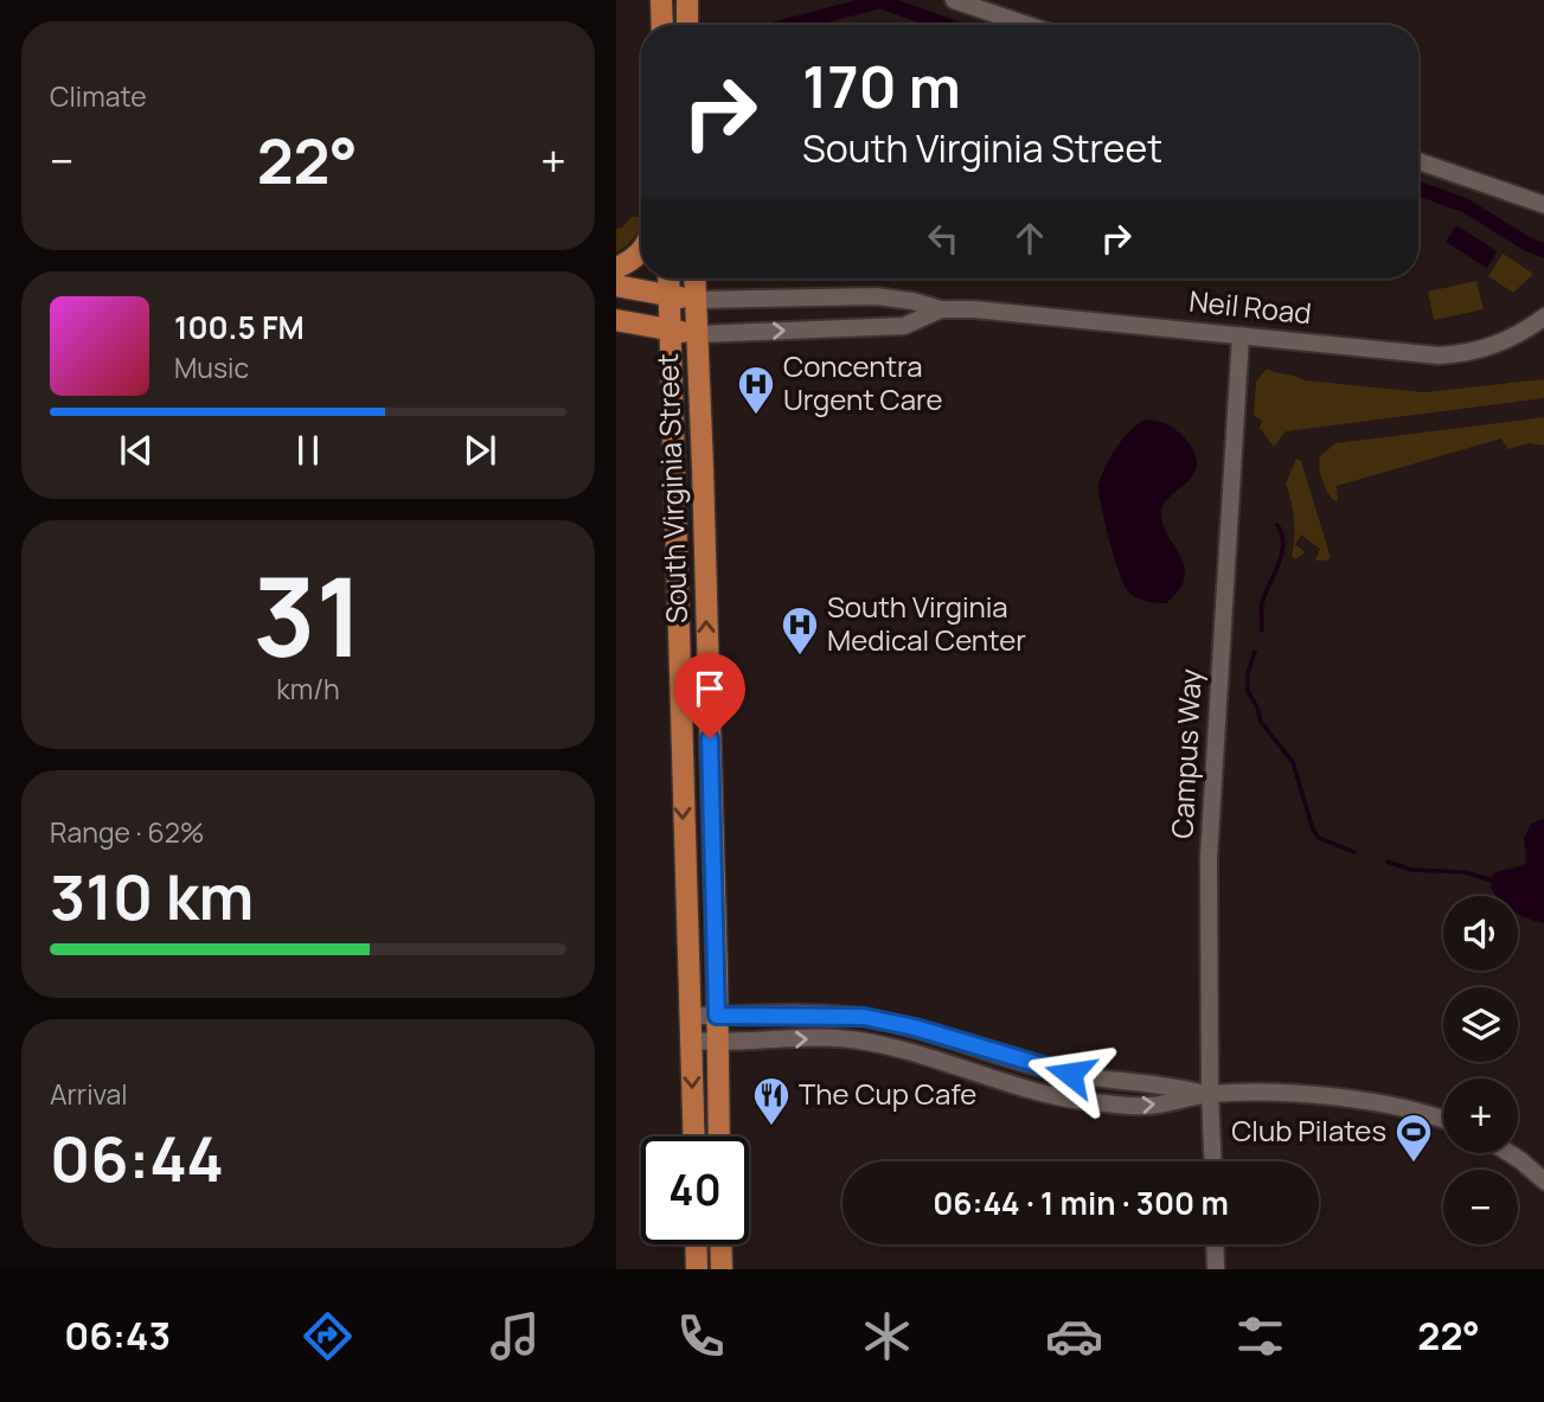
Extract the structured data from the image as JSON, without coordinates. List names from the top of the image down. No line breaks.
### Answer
{"streets":{"main road":["Neil Road","South Virginia Street"],"street":["Campus Way"]},"crossings":[["Neil Road","South Virginia Street"],["Neil Road","Campus Way"]],"places":{"hospital":["Concentra Urgent Care","South Virginia Medical Center"],"restaurant":["The Cup Cafe"],"sports":["Club Pilates"]},"page":{"tile":["Climate",["31","km/h"],["Range · 62%","310 km"],["Arrival","06:44"]],"turn":["170 m","South Virginia Street"],"heat":["−","22°","+"],"song":["100.5 FM","Music"],"map_buttons":["+","−"],"limit":"40","trip":"06:44 · 1 min · 300 m","tabs":["06:43","22°"]}}
